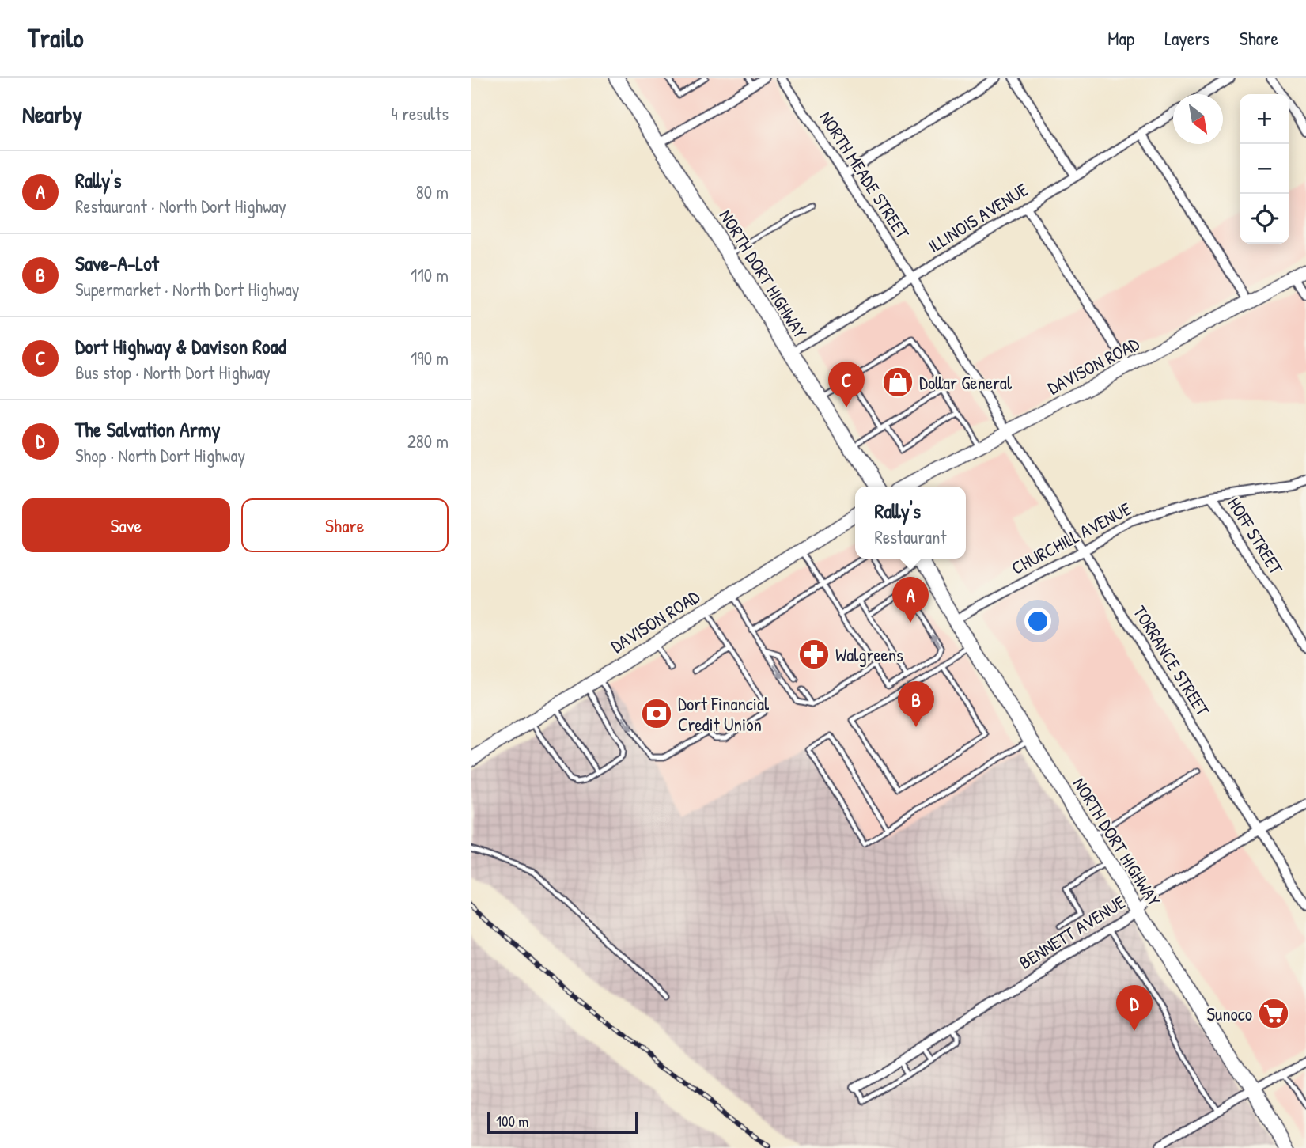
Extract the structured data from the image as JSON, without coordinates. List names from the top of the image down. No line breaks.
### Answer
{"streets":{"main road":["NORTH DORT HIGHWAY","DAVISON ROAD"],"street":["NORTH MEADE STREET","ILLINOIS AVENUE","HOFF STREET","CHURCHILL AVENUE","TORRANCE STREET","BENNETT AVENUE"]},"crossings":[["NORTH MEADE STREET","ILLINOIS AVENUE"],["NORTH MEADE STREET","DAVISON ROAD"],["NORTH MEADE STREET","TORRANCE STREET"],["ILLINOIS AVENUE","NORTH DORT HIGHWAY"],["NORTH DORT HIGHWAY","CHURCHILL AVENUE"],["NORTH DORT HIGHWAY","BENNETT AVENUE"],["DAVISON ROAD","TORRANCE STREET"],["HOFF STREET","CHURCHILL AVENUE"],["CHURCHILL AVENUE","TORRANCE STREET"],["TORRANCE STREET","BENNETT AVENUE"]],"places":{"shop":["Dollar General"],"pharmacy":["Walgreens"],"bank":["Dort Financial Credit Union"],"supermarket":["Sunoco"]},"scale_bar":"100 m","north":"bottom right","page":{"header":"Trailo","nav":["Map","Layers","Share"],"heading":["Nearby","4 results"],"map_buttons":["+","−"],"list":[{"mark":"A","name":"Rally's","note":"Restaurant · North Dort Highway","value":"80 m"},{"mark":"B","name":"Save-A-Lot","note":"Supermarket · North Dort Highway","value":"110 m"},{"mark":"C","name":"Dort Highway & Davison Road","note":"Bus stop · North Dort Highway","value":"190 m"},{"mark":"D","name":"The Salvation Army","note":"Shop · North Dort Highway","value":"280 m"}],"pins":["C","A","B","D"],"buttons":["Save","Share"],"popup":["Rally's","Restaurant"],"scale":"100 m"}}
